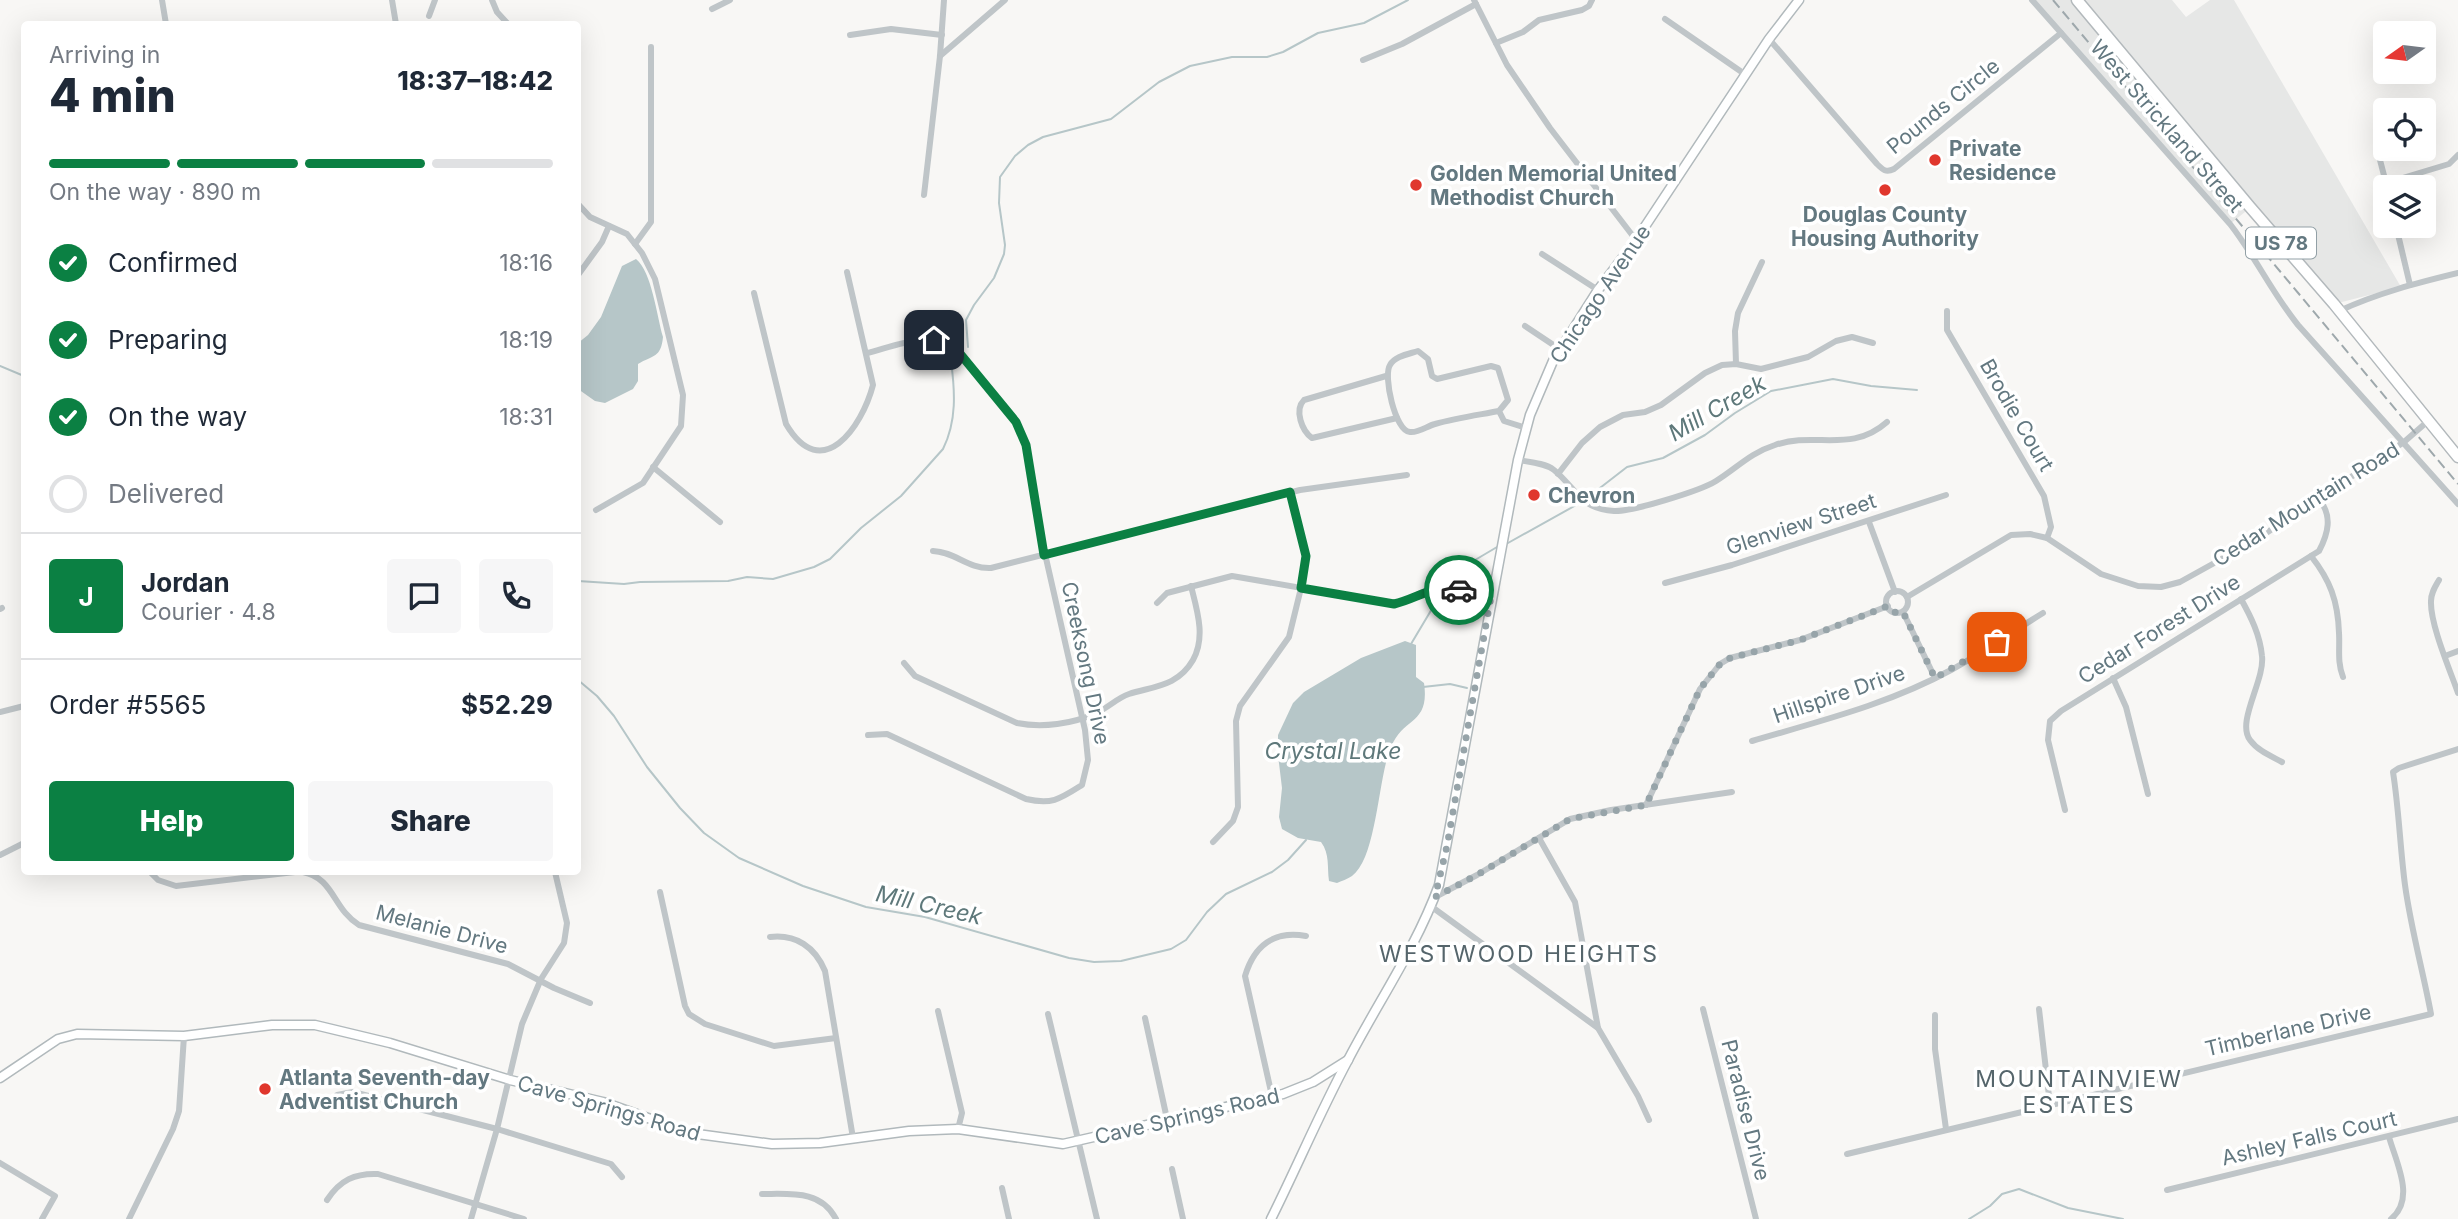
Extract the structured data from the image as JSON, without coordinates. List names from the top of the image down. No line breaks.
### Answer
{"streets":{"main road":["US 78"],"street":["Pounds Circle","West Strickland Street","Chicago Avenue","Brodie Court","Cedar Mountain Road","Glenview Street","Cedar Forest Drive","Creeksong Drive","Hillspire Drive","Melanie Drive","Timberlane Drive","Cave Springs Road","Paradise Drive","Ashley Falls Court"]},"crossings":[["Pounds Circle","West Strickland Street"],["Pounds Circle","Chicago Avenue"],["West Strickland Street","Cedar Mountain Road"],["US 78","Cedar Mountain Road"],["Chicago Avenue","Cave Springs Road"],["Brodie Court","Cedar Mountain Road"],["Cedar Mountain Road","Cedar Forest Drive"]],"districts":["WESTWOOD HEIGHTS","MOUNTAINVIEW ESTATES"],"water":["Mill Creek","Crystal Lake"],"places":["Private Residence","Golden Memorial United Methodist Church","Douglas County Housing Authority","Chevron","Atlanta Seventh-day Adventist Church"],"north":"left","page":{"heading":["4 min","Arriving in","18:37–18:42"],"panel":["Jordan","Courier · 4.8","Order #5565","$52.29"],"bar":"On the way · 890 m","list":[["Confirmed","18:16"],["Preparing","18:19"],["On the way","18:31"],"Delivered"],"round":"J","buttons":["Help","Share"]}}
